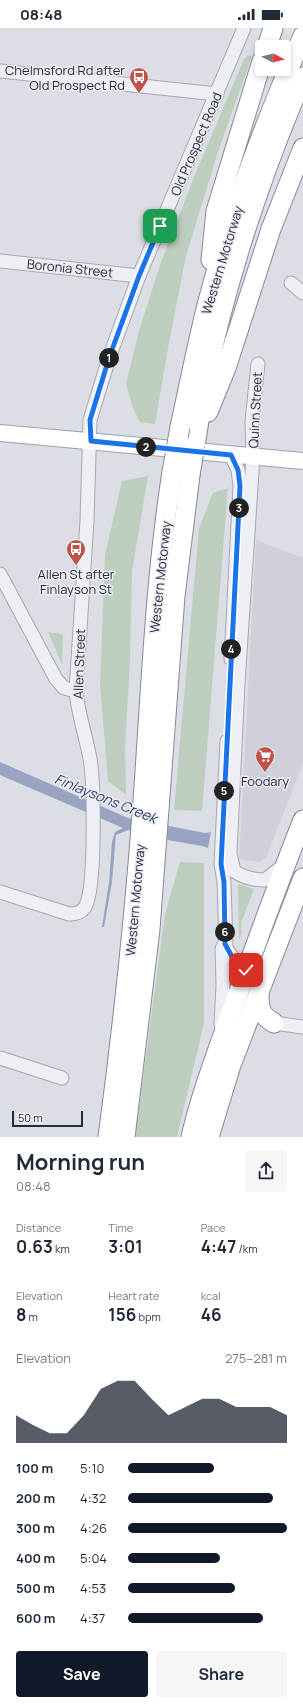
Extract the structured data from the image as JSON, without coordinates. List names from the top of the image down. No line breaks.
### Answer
{"streets":{"highway":["Western Motorway"],"street":["Old Prospect Road","Boronia Street","Quinn Street","Allen Street"]},"crossings":[["Old Prospect Road","Boronia Street"],["Old Prospect Road","Allen Street"]],"water":["Finlaysons Creek"],"places":{"bus stop":["Chelmsford Rd after Old Prospect Rd","Allen St after Finlayson St"],"supermarket":["Foodary"]},"scale_bar":"50 m","north":"right","page":{"status":"08:48","pins":["1","2","3","4","5","6"],"scale":"50 m","heading":["Morning run","08:48"],"stats":[["Distance","0.63 km"],["Time","3:01"],["Pace","4:47 /km"],["Elevation","8 m"],["Heart rate","156 bpm"],["kcal","46"]],"chart":["Elevation","275–281 m"],"list":[{"name":"100 m","note":"5:10"},{"name":"200 m","note":"4:32"},{"name":"300 m","note":"4:26"},{"name":"400 m","note":"5:04"},{"name":"500 m","note":"4:53"},{"name":"600 m","note":"4:37"}],"buttons":["Save","Share"]}}
